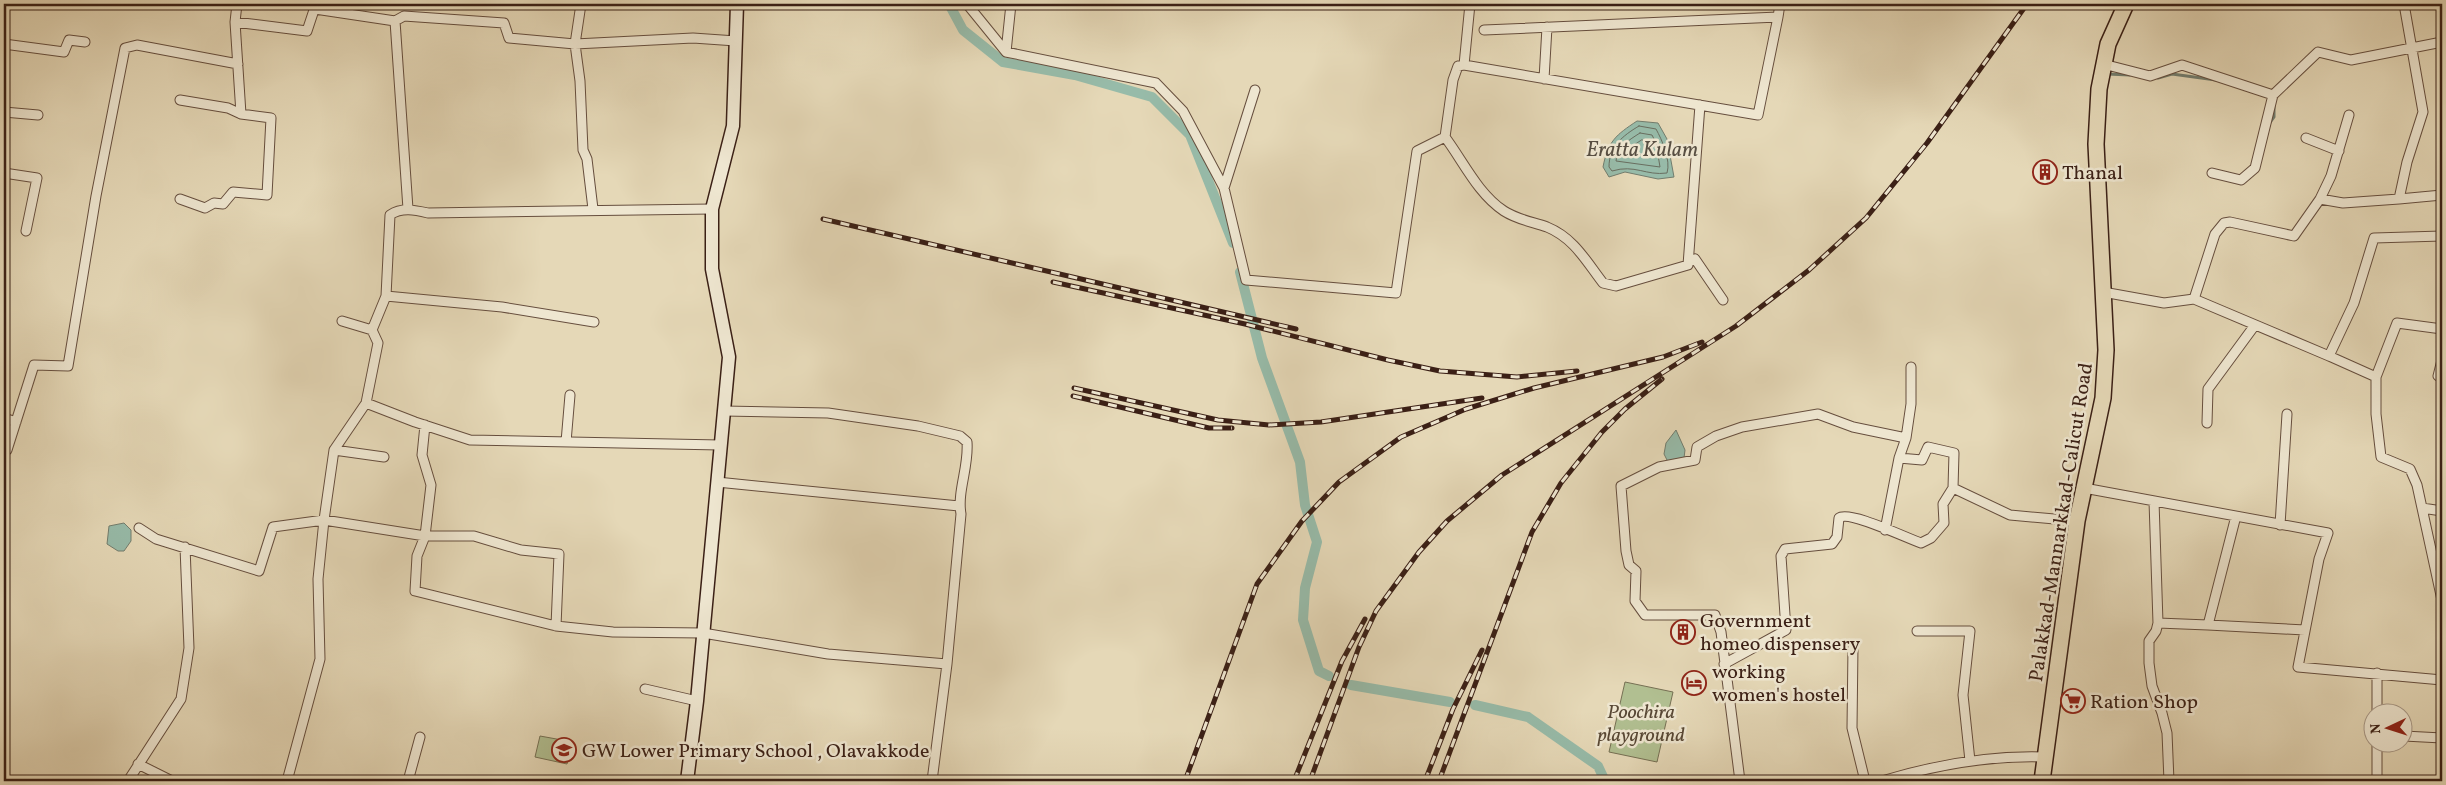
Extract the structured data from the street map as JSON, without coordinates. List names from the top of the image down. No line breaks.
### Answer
{"streets":{"highway":["Palakkad-Mannarkkad-Calicut Road"]},"water":["Eratta Kulam"],"parks":["Poochira playground"],"places":{"building":["Thanal","Government homeo dispensery"],"hotel":["working women's hostel"],"supermarket":["Ration Shop"],"school or university":["GW Lower Primary School , Olavakkode"]},"north":"left"}
